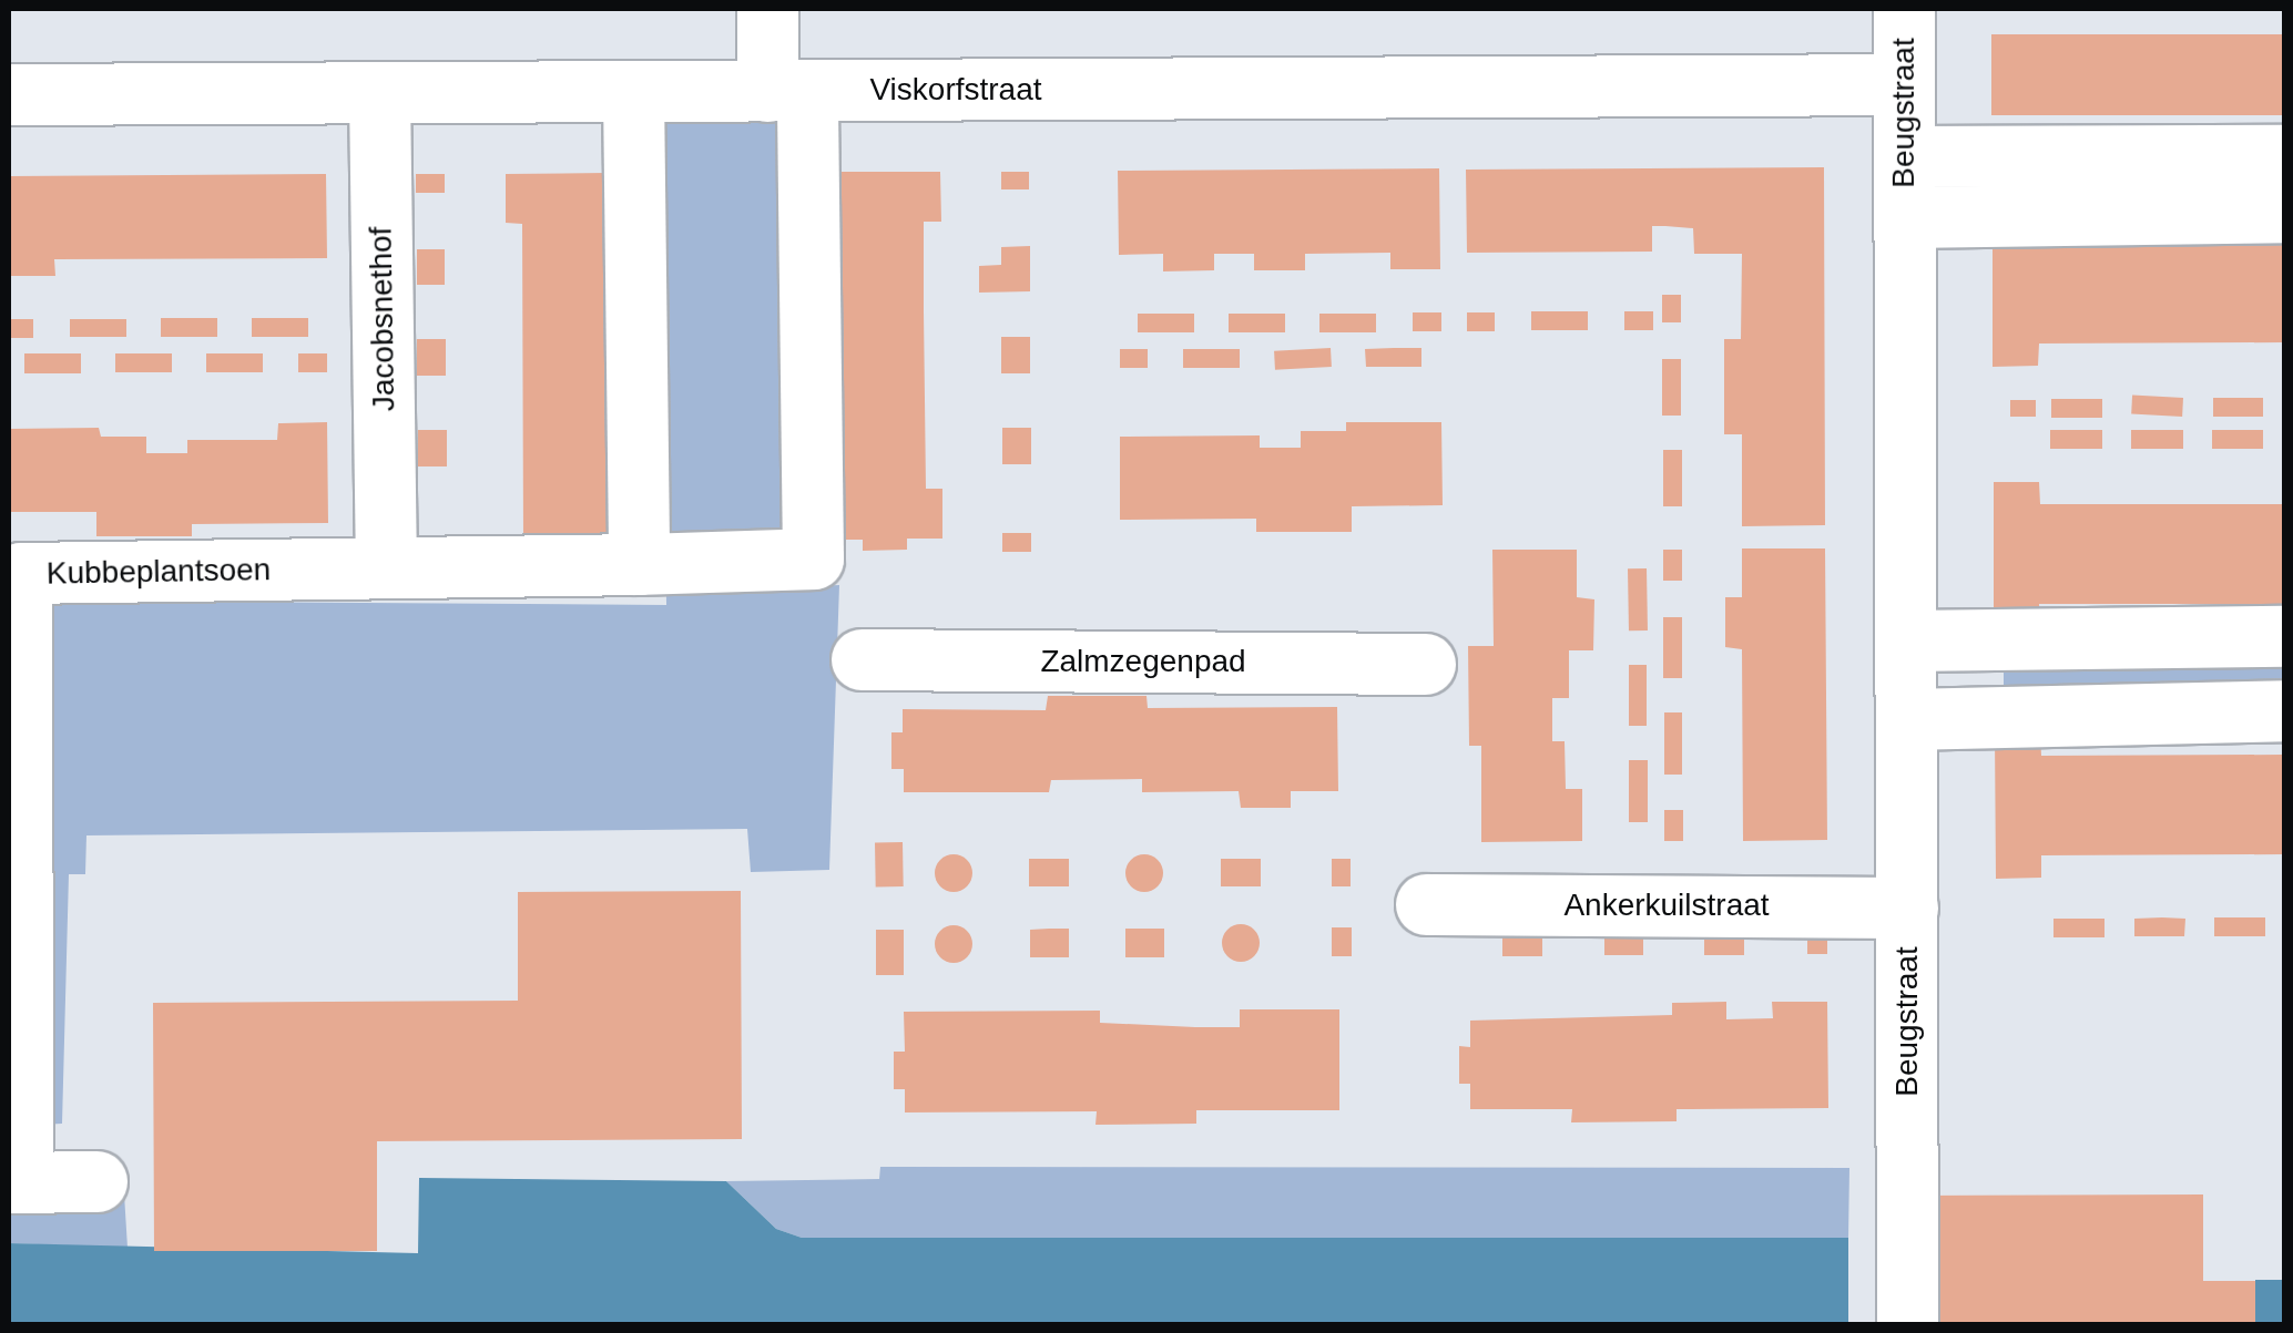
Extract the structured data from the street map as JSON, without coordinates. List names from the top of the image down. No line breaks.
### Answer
{"streets":{"street":["Viskorfstraat","Beugstraat","Jacobsnethof","Kubbeplantsoen","Zalmzegenpad","Ankerkuilstraat"]},"crossings":[["Viskorfstraat","Beugstraat"],["Viskorfstraat","Jacobsnethof"],["Viskorfstraat","Kubbeplantsoen"],["Beugstraat","Ankerkuilstraat"]]}
